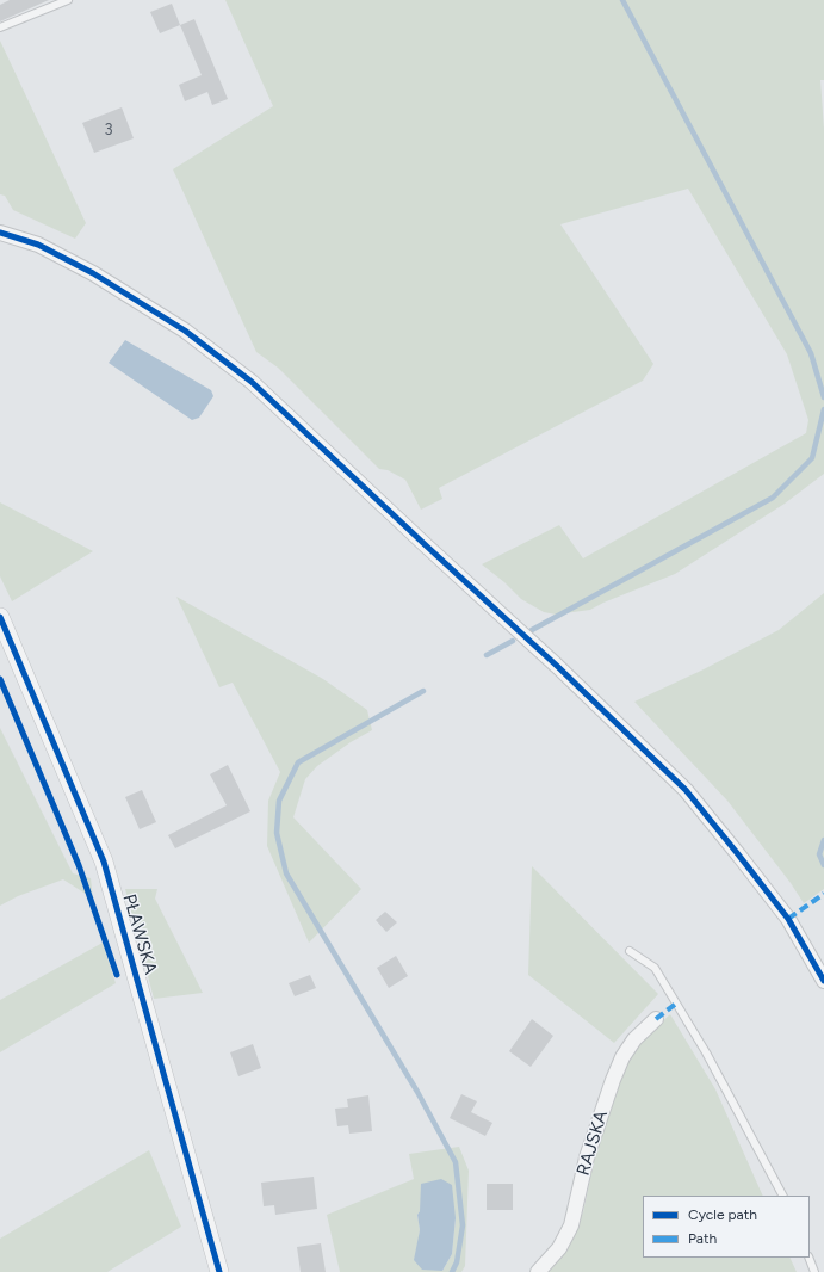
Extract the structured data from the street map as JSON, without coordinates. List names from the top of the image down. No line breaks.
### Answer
{"streets":{"street":["PŁAWSKA","RAJSKA"]},"house_numbers":["3"],"legend":["Cycle path","Path"]}
